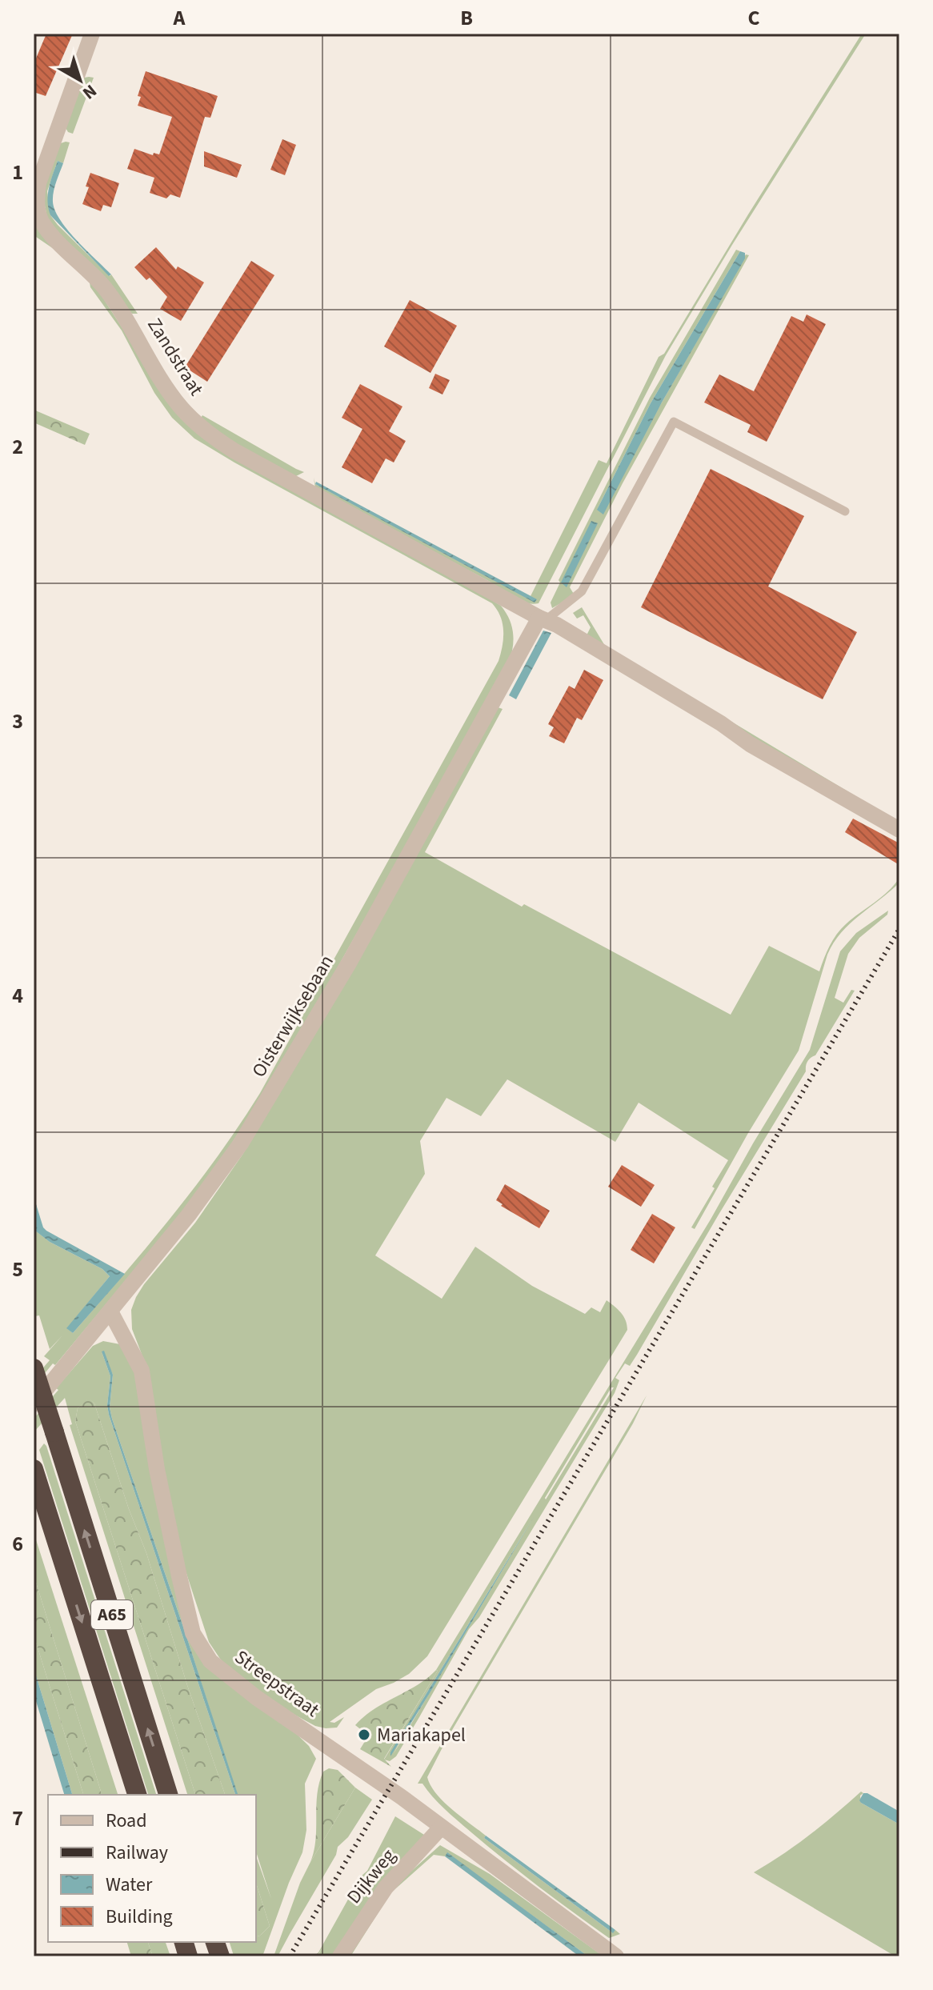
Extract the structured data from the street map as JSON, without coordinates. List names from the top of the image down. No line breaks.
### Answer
{"streets":{"highway":["A65"],"street":["Zandstraat","Oisterwijksebaan","Streepstraat","Dijkweg"]},"crossings":[["Zandstraat","Oisterwijksebaan"],["Oisterwijksebaan","Streepstraat"],["Streepstraat","Dijkweg"]],"places":["Mariakapel"],"legend":["Road","Railway","Water","Building"],"north":"bottom right","grid":{"columns":["A","B","C"],"rows":["1","2","3","4","5","6","7"]}}
